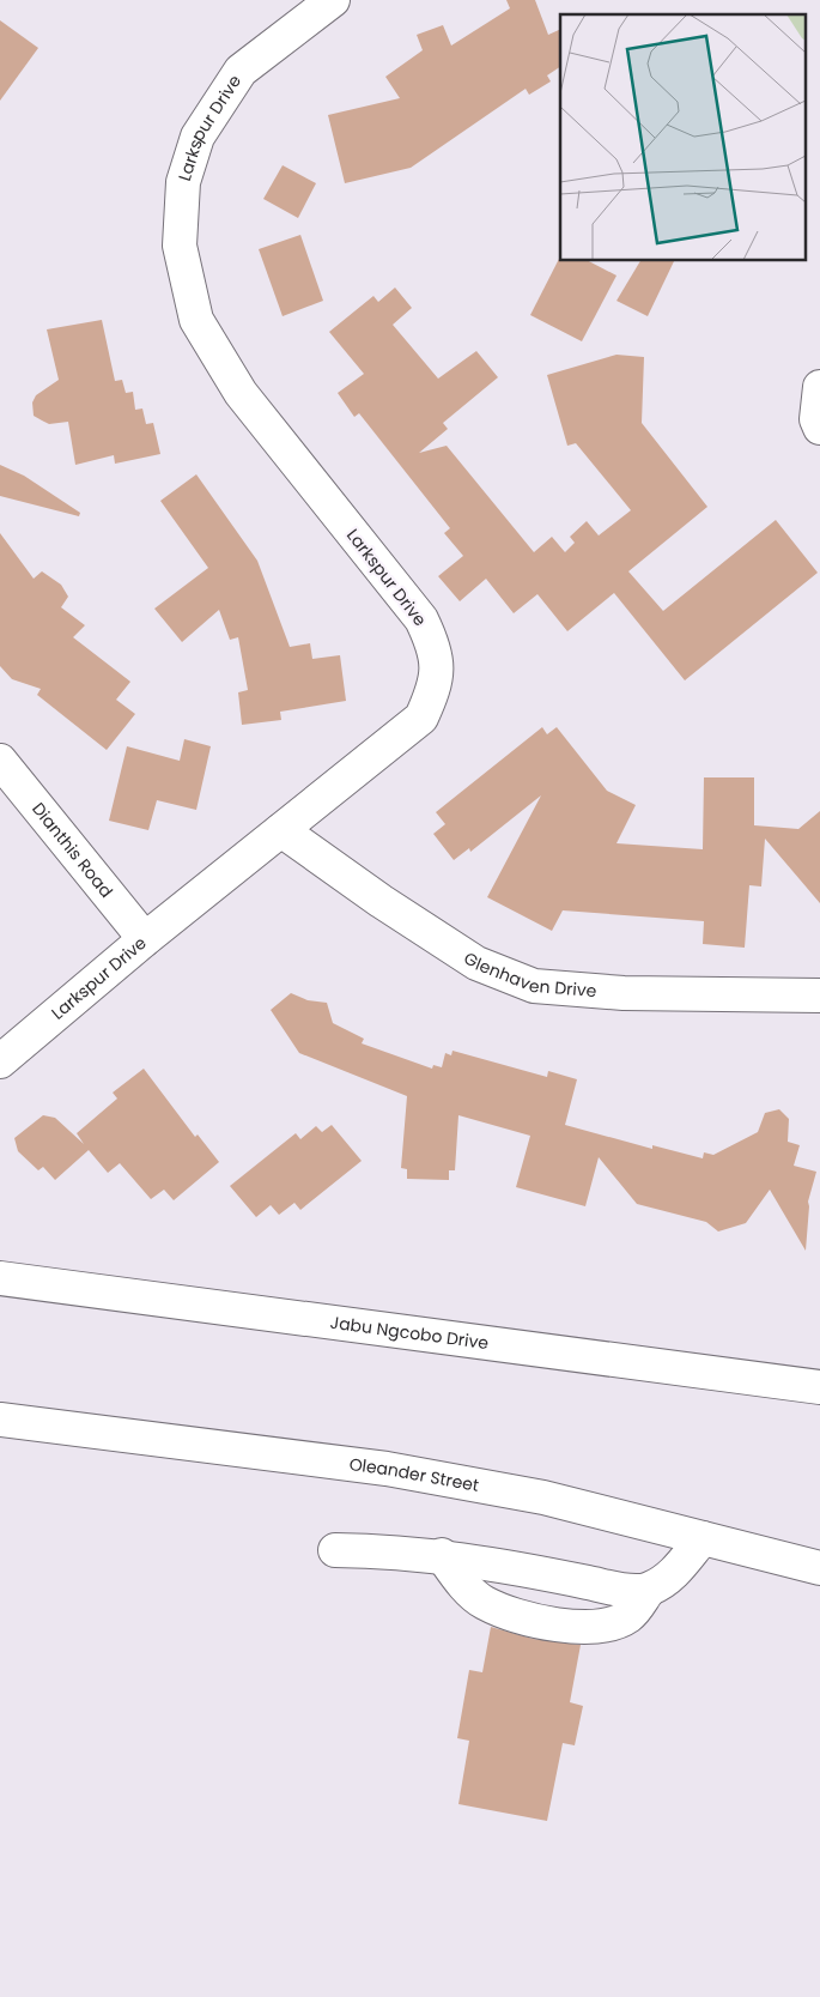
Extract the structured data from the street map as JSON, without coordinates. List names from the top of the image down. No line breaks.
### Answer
{"streets":{"street":["Larkspur Drive","Dianthis Road","Glenhaven Drive","Jabu Ngcobo Drive","Oleander Street"]},"crossings":[["Larkspur Drive","Dianthis Road"],["Larkspur Drive","Glenhaven Drive"]]}
